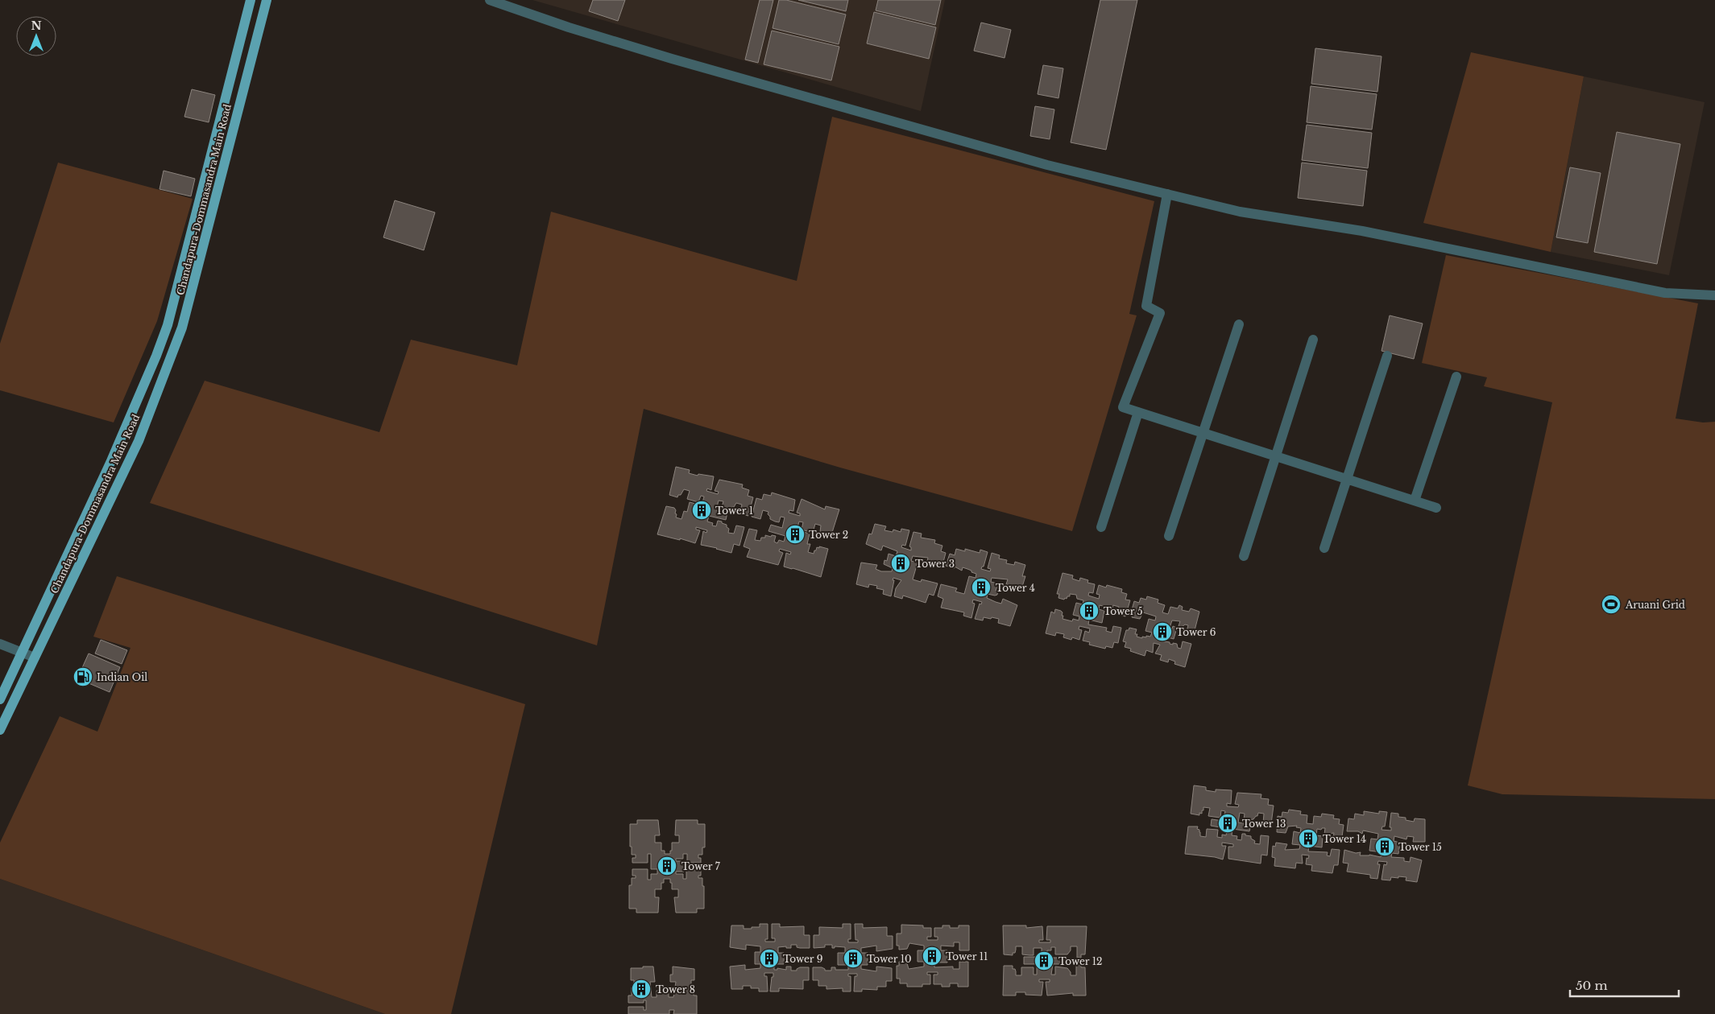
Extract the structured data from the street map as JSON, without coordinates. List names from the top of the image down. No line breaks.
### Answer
{"streets":{"main road":["Chandapura-Dommasandra Main Road"]},"places":{"building":["Tower 1","Tower 2","Tower 3","Tower 4","Tower 5","Tower 6","Tower 13","Tower 14","Tower 15","Tower 7","Tower 11","Tower 9","Tower 10","Tower 12","Tower 8"],"sports":["Aruani Grid"],"fuel station":["Indian Oil"]},"scale_bar":"50 m","north":"top"}
